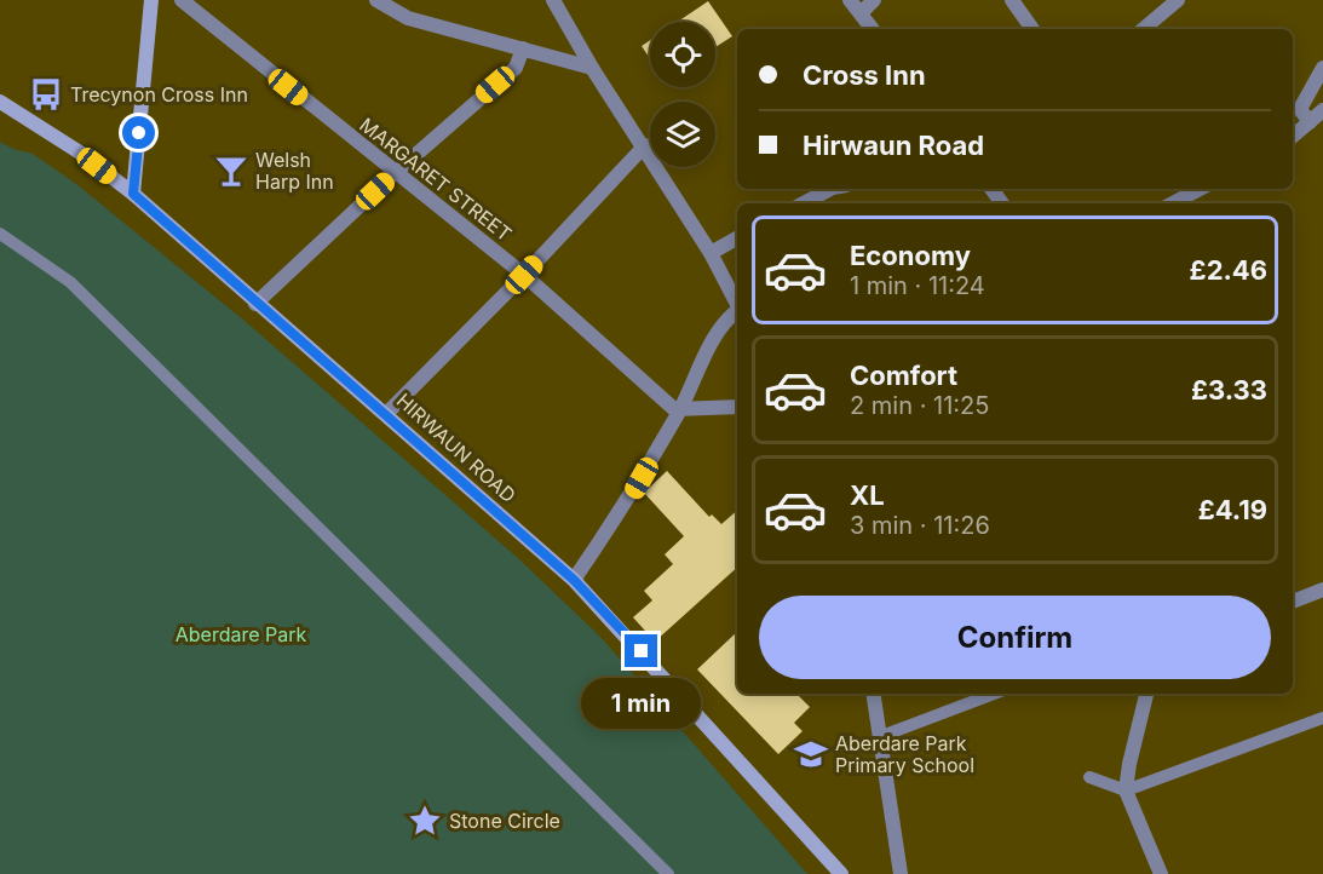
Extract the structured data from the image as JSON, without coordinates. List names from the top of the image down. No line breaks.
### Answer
{"streets":{"main road":["HIRWAUN ROAD"],"street":["MARGARET STREET"]},"parks":["Aberdare Park"],"places":{"bus stop":["Trecynon Cross Inn"],"bar":["Welsh Harp Inn"],"school or university":["Aberdare Park Primary School"],"place":["Stone Circle"]},"page":{"banner":["Cross Inn","Hirwaun Road"],"list":[{"name":"Economy","note":"1 min · 11:24","value":"£2.46"},{"name":"Comfort","note":"2 min · 11:25","value":"£3.33"},{"name":"XL","note":"3 min · 11:26","value":"£4.19"}],"buttons":"Confirm","bubble":"1 min"}}
